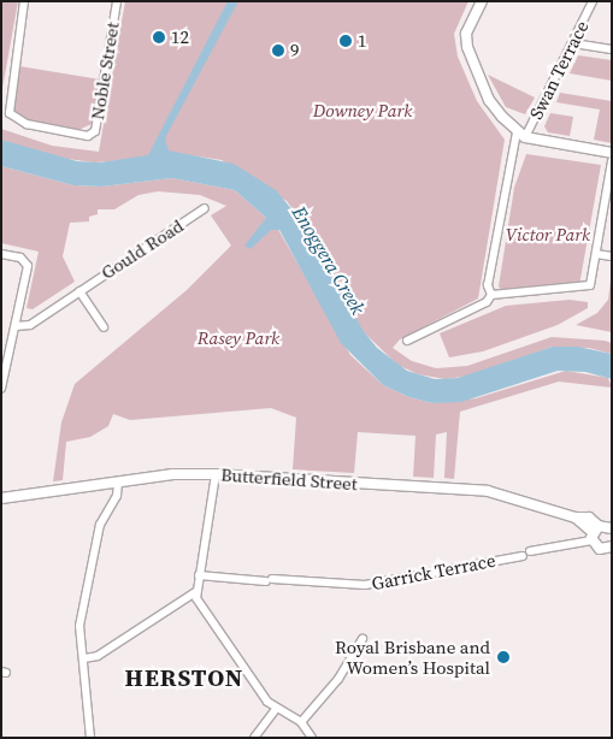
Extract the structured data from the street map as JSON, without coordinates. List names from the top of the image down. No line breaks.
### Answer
{"streets":{"street":["Swan Terrace","Noble Street","Gould Road","Butterfield Street","Garrick Terrace"]},"crossings":[["Butterfield Street","Garrick Terrace"]],"districts":["HERSTON"],"water":["Enoggera Creek"],"parks":["Downey Park","Victor Park","Rasey Park"],"places":["12","1","9","Royal Brisbane and Women’s Hospital"]}
